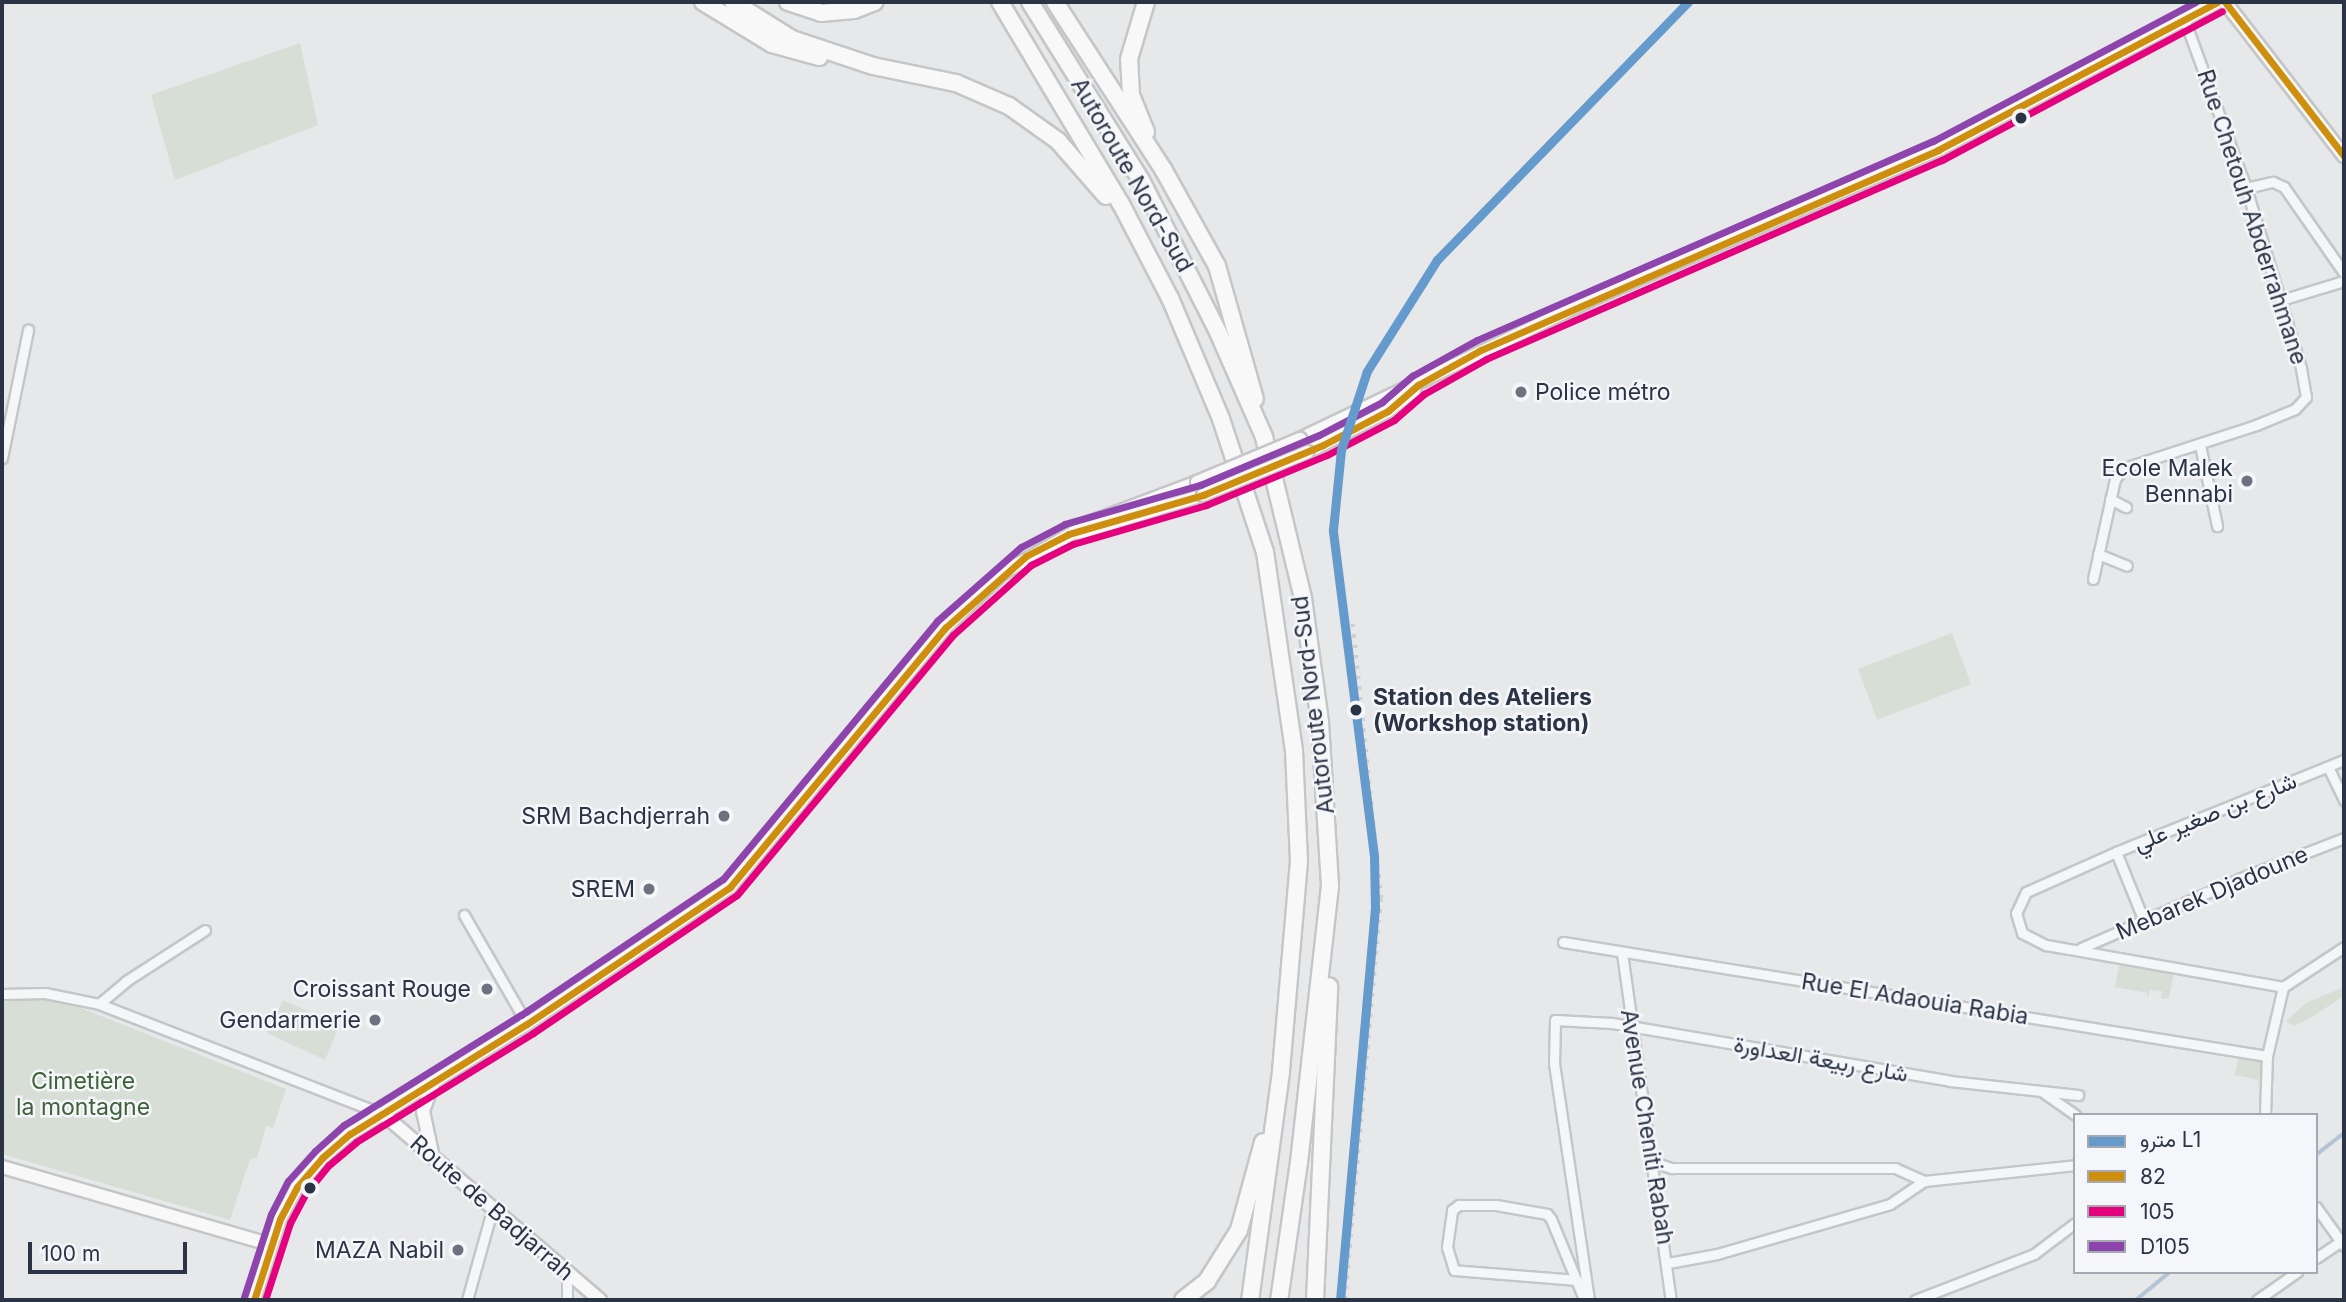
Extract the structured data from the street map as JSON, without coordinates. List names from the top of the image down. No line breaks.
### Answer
{"streets":{"highway":["Autoroute Nord-Sud"],"main road":["Route de Badjarrah"],"street":["Rue Chetouh Abderrahmane","شارع بن صغير علي","Mebarek Djadoune","Rue El Adaouia Rabia","شارع ربيعة العداورة","Avenue Cheniti Rabah"]},"crossings":[["شارع بن صغير علي","Mebarek Djadoune"],["Rue El Adaouia Rabia","Avenue Cheniti Rabah"],["شارع ربيعة العداورة","Avenue Cheniti Rabah"]],"parks":["Cimetière la montagne"],"places":["Police métro","Ecole Malek Bennabi","Station des Ateliers (Workshop station)","SRM Bachdjerrah","SREM","Croissant Rouge","Gendarmerie","MAZA Nabil"],"lines":["metro line L1","transit line 82","transit line D105","transit line 105"],"legend":["مترو L1","82","105","D105"],"scale_bar":"100 m"}
